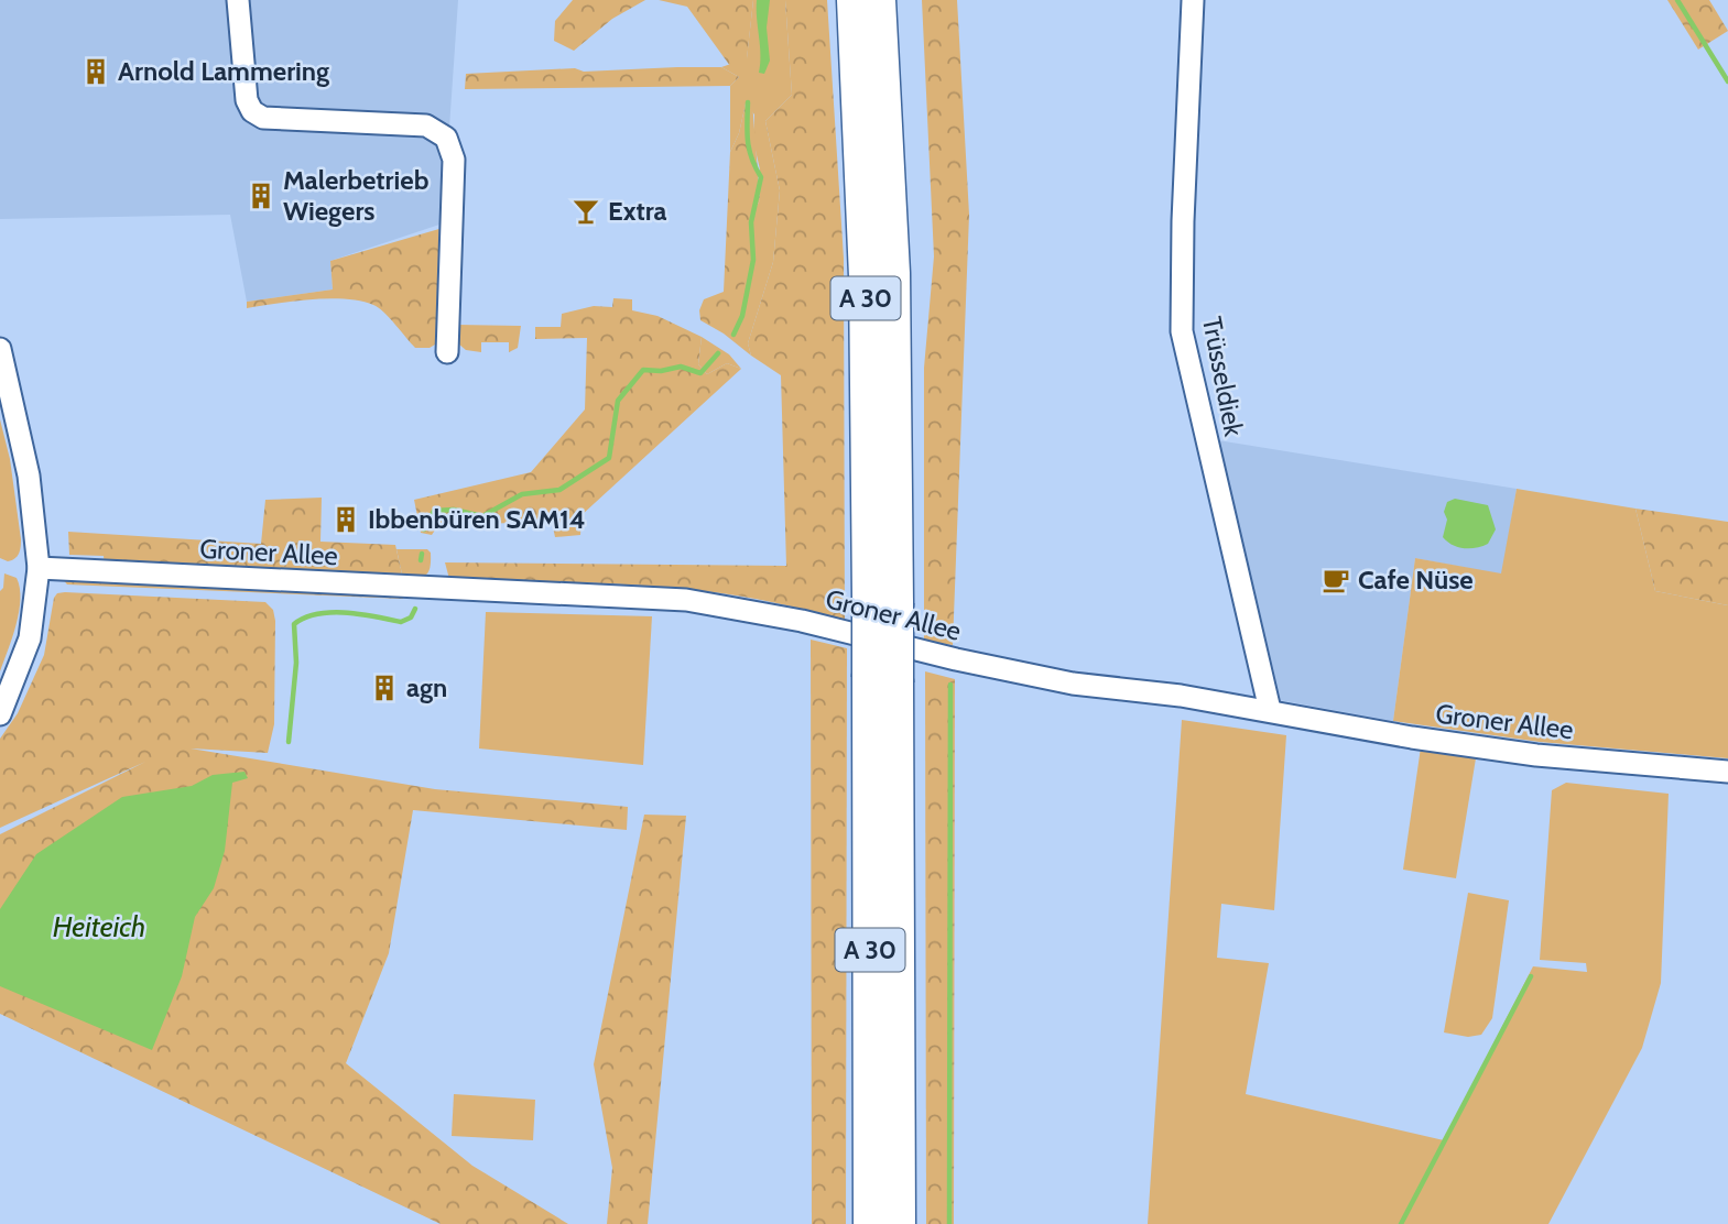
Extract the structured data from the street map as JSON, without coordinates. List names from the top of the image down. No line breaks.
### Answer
{"streets":{"highway":["A 30"],"street":["Trüsseldiek","Groner Allee"]},"crossings":[["Trüsseldiek","Groner Allee"]],"water":["Heiteich"],"places":{"building":["Arnold Lammering","Malerbetrieb Wiegers","Ibbenbüren SAM14","agn"],"bar":["Extra"],"cafe":["Cafe Nüse"]}}
